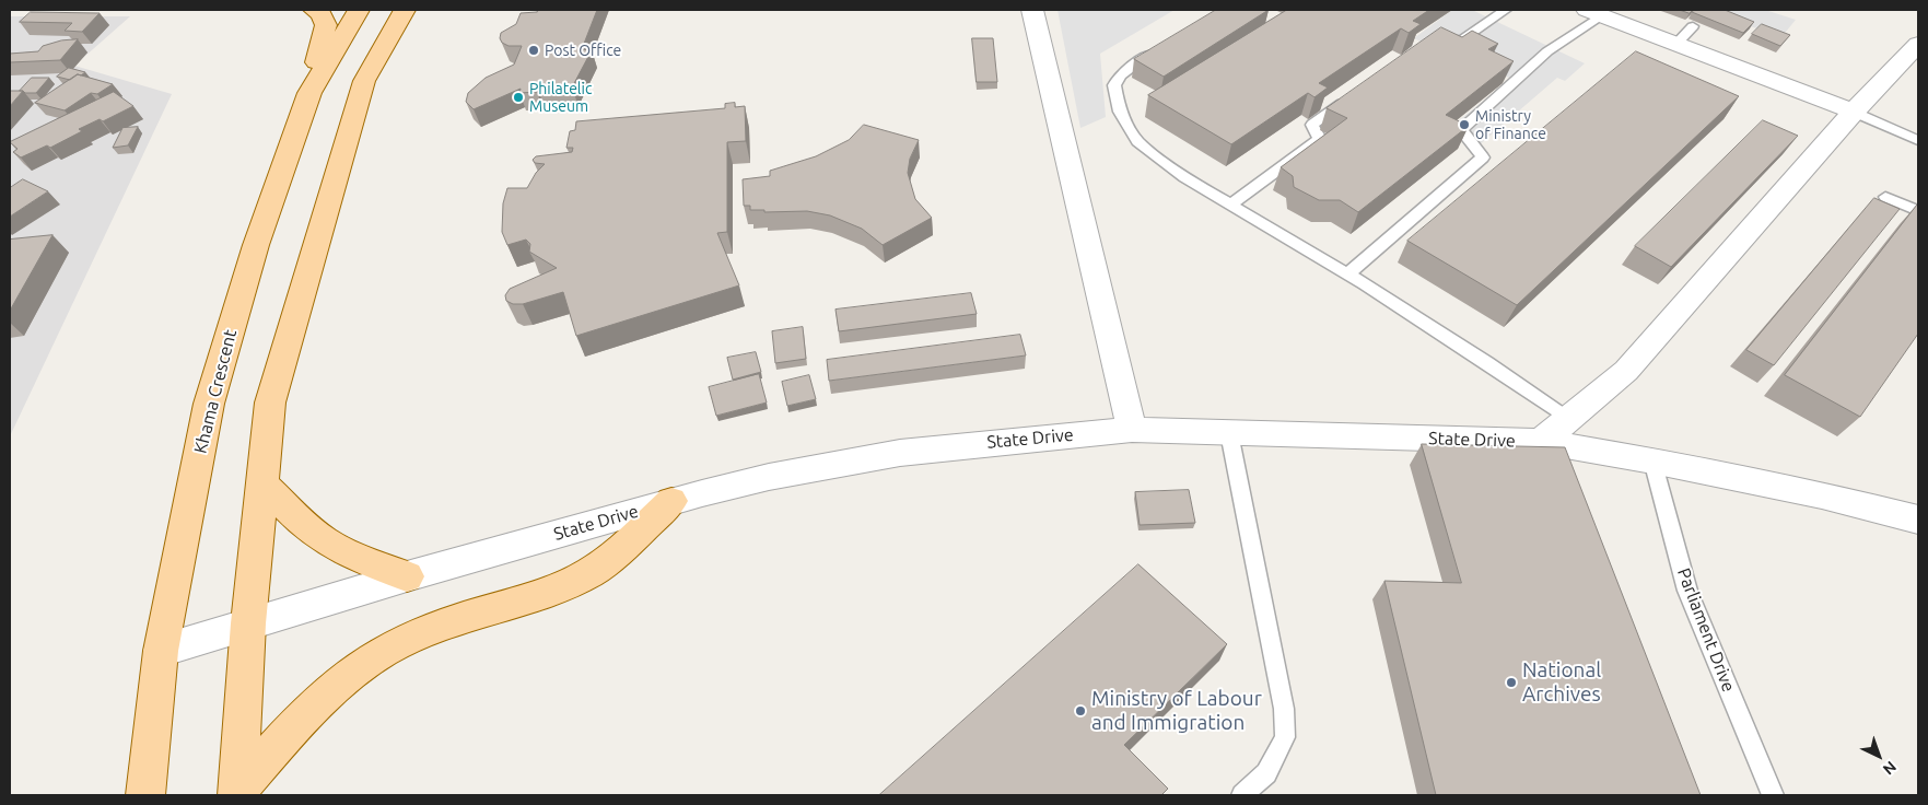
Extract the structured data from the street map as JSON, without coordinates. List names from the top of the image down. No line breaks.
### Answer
{"streets":{"main road":["Khama Crescent"],"street":["State Drive"],"lane":["Parliament Drive"]},"crossings":[["Khama Crescent","State Drive"],["State Drive","Parliament Drive"]],"places":["Post Office","Philatelic Museum","Ministry of Finance","National Archives","Ministry of Labour and Immigration"],"north":"bottom right"}
